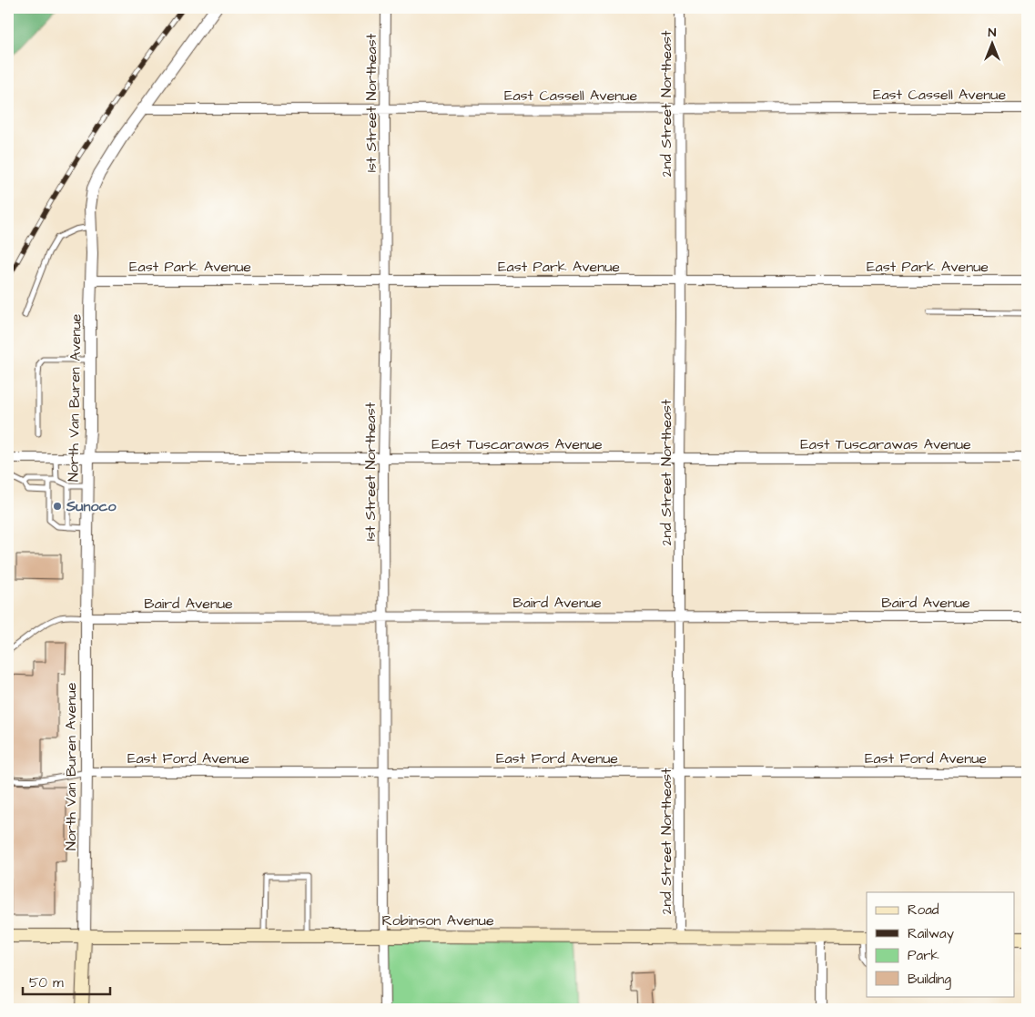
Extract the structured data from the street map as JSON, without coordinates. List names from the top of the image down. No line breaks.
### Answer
{"streets":{"main road":["Robinson Avenue"],"street":["East Cassell Avenue","1st Street Northeast","2nd Street Northeast","East Park Avenue","North Van Buren Avenue","East Tuscarawas Avenue","Baird Avenue","East Ford Avenue"]},"crossings":[["East Cassell Avenue","1st Street Northeast"],["East Cassell Avenue","2nd Street Northeast"],["East Cassell Avenue","North Van Buren Avenue"],["1st Street Northeast","East Park Avenue"],["1st Street Northeast","East Tuscarawas Avenue"],["1st Street Northeast","Baird Avenue"],["1st Street Northeast","East Ford Avenue"],["1st Street Northeast","Robinson Avenue"],["2nd Street Northeast","East Park Avenue"],["2nd Street Northeast","East Tuscarawas Avenue"],["2nd Street Northeast","Baird Avenue"],["2nd Street Northeast","East Ford Avenue"],["2nd Street Northeast","Robinson Avenue"],["East Park Avenue","North Van Buren Avenue"],["North Van Buren Avenue","East Tuscarawas Avenue"],["North Van Buren Avenue","Baird Avenue"],["North Van Buren Avenue","East Ford Avenue"],["North Van Buren Avenue","Robinson Avenue"]],"places":["Sunoco"],"legend":["Road","Railway","Park","Building"],"scale_bar":"50 m","north":"top"}
